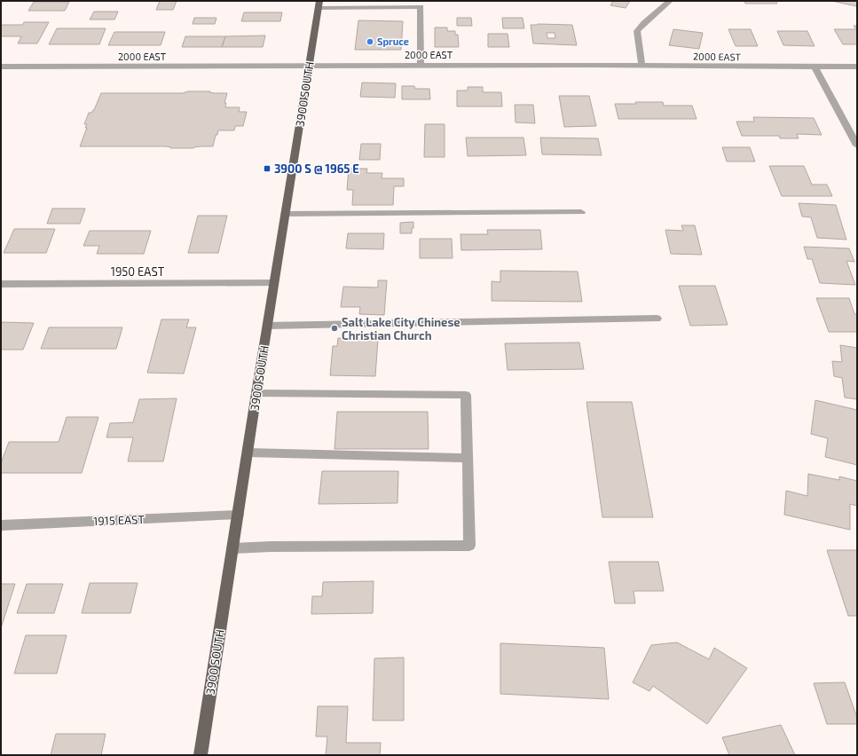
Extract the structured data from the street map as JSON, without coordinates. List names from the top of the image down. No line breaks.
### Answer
{"streets":{"main road":["3900 SOUTH"],"street":["2000 EAST","1950 EAST","1915 EAST"]},"crossings":[["2000 EAST","3900 SOUTH"],["3900 SOUTH","1950 EAST"],["3900 SOUTH","1915 EAST"]],"places":{"other":["Spruce","Salt Lake City Chinese Christian Church"],"transit":["3900 S @ 1965 E"]}}
